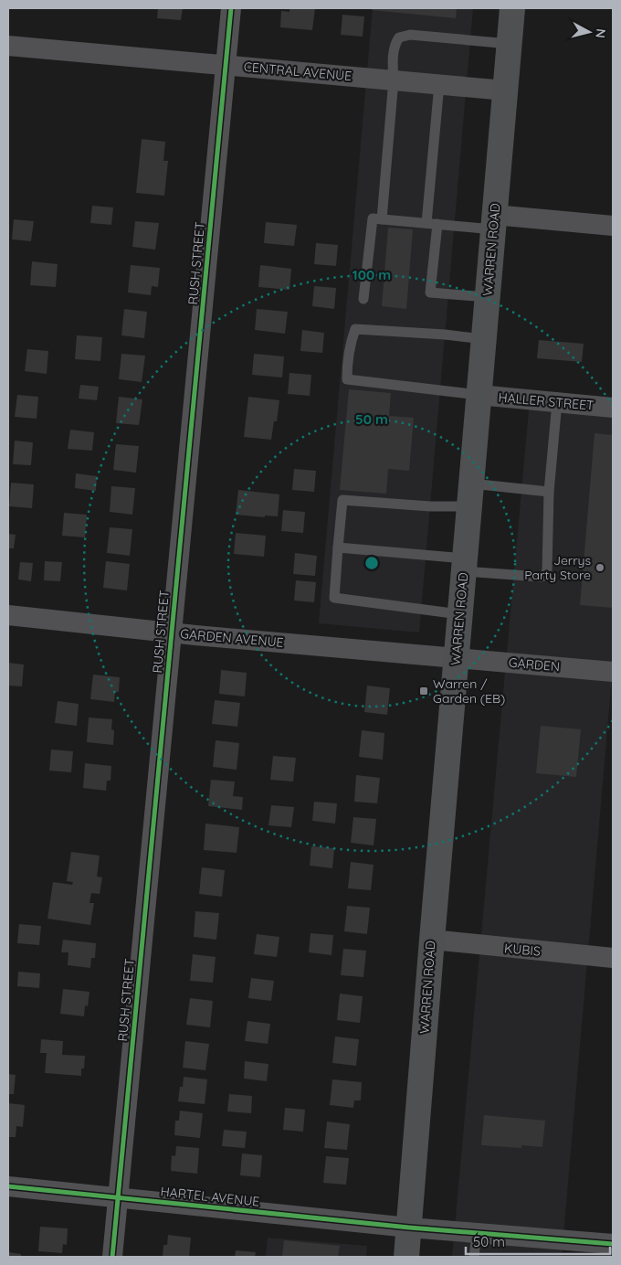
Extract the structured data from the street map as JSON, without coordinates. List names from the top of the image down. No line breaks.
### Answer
{"streets":{"main road":["WARREN ROAD"],"street":["CENTRAL AVENUE","RUSH STREET","HALLER STREET","GARDEN AVENUE","GARDEN","KUBIS","HARTEL AVENUE"]},"crossings":[["CENTRAL AVENUE","WARREN ROAD"],["CENTRAL AVENUE","RUSH STREET"],["WARREN ROAD","HALLER STREET"],["WARREN ROAD","GARDEN AVENUE"],["WARREN ROAD","GARDEN"],["WARREN ROAD","KUBIS"],["WARREN ROAD","HARTEL AVENUE"],["RUSH STREET","GARDEN AVENUE"],["RUSH STREET","HARTEL AVENUE"],["GARDEN AVENUE","GARDEN"]],"places":{"other":["Jerrys Party Store"],"transit":["Warren / Garden (EB)"]},"scale_bar":"50 m","north":"right","rings":["100 m","50 m"]}
